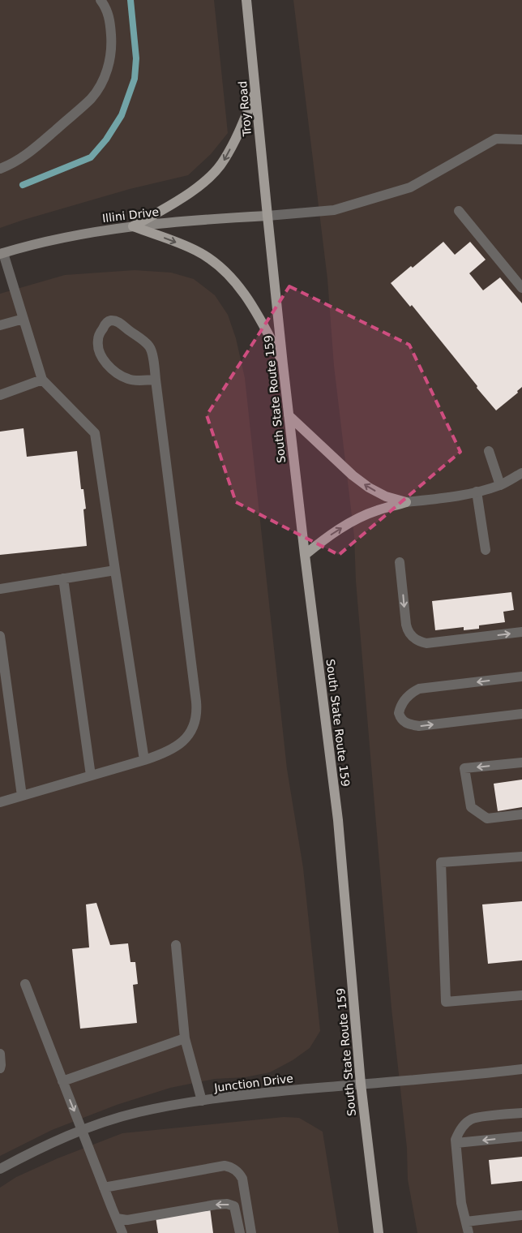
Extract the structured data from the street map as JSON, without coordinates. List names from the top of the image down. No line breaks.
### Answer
{"streets":{"main road":["Troy Road","Illini Drive","South State Route 159"],"street":["Junction Drive"]},"crossings":[["Troy Road","Illini Drive"],["Troy Road","South State Route 159"],["Illini Drive","South State Route 159"],["South State Route 159","Junction Drive"]]}
